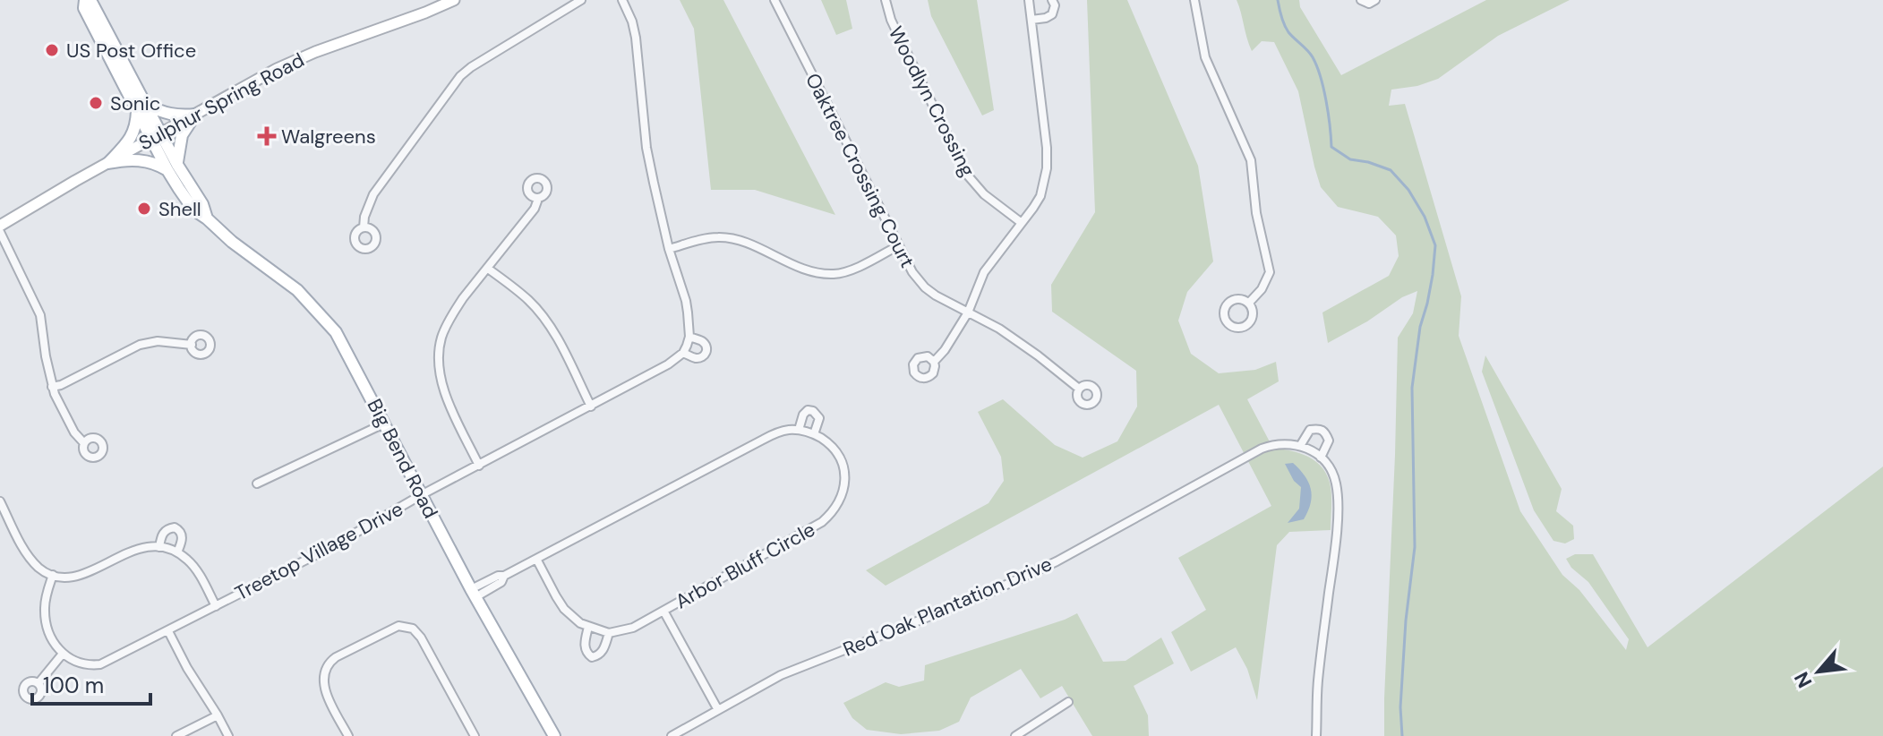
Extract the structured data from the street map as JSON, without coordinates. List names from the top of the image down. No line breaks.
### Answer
{"streets":{"main road":["Big Bend Road"],"street":["Sulphur Spring Road","Woodlyn Crossing","Oaktree Crossing Court","Treetop Village Drive","Arbor Bluff Circle","Red Oak Plantation Drive"]},"crossings":[["Sulphur Spring Road","Big Bend Road"],["Big Bend Road","Treetop Village Drive"],["Big Bend Road","Arbor Bluff Circle"]],"places":{"other":["US Post Office","Sonic","Shell"],"health":["Walgreens"]},"scale_bar":"100 m","north":"bottom left"}
